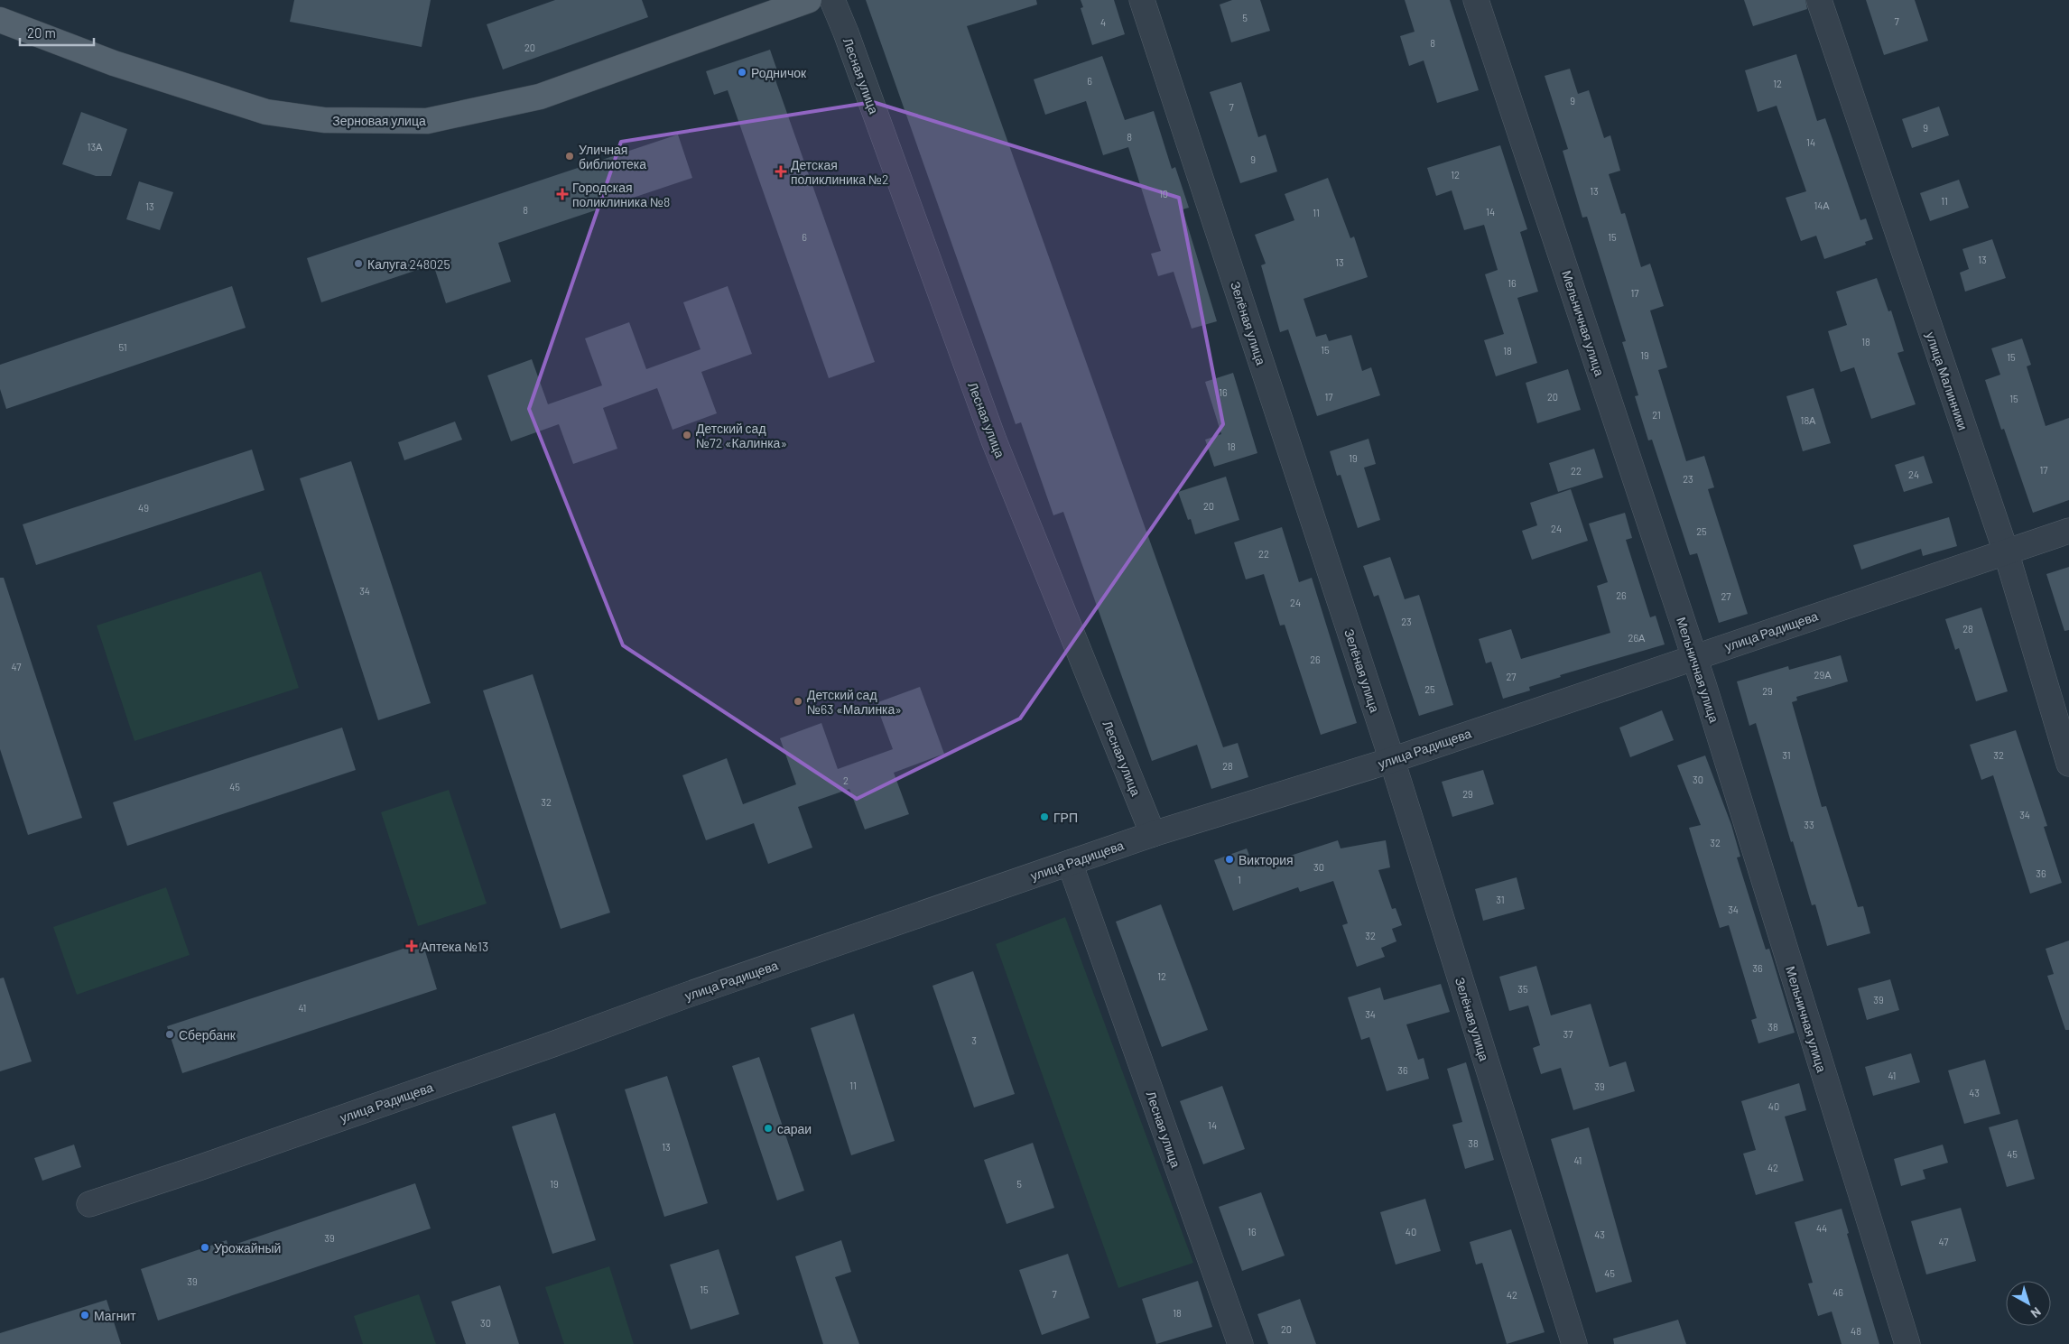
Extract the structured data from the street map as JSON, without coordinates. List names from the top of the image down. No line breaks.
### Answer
{"streets":{"main road":["Зерновая улица"],"street":["Лесная улица","Зелёная улица","Мельничная улица","улица Малинники","улица Радищева"]},"crossings":[["Лесная улица","улица Радищева"],["Зелёная улица","улица Радищева"],["Мельничная улица","улица Радищева"],["улица Малинники","улица Радищева"]],"places":{"other":["Родничок","Уличная библиотека","Калуга 248025","Детский сад №72 «Калинка»","Детский сад №63 «Малинка»","ГРП","Виктория","Сбербанк","сараи","Урожайный","Магнит"],"health":["Детская поликлиника №2","Городская поликлиника №8","Аптека №13"]},"house_numbers":["5","7","4","8","20","6","12","9","7","9","8","14","13А","9","12","13","10","11","14А","13","8","14","11","6","15","13","13","16","17","18","51","15","18","19","15","16","17","20","15","21","18А","18","19","17","22","24","23","20","49","24","25","22","34","26","27","24","23","28","26А","26","47","29А","27","25","29","31","32","28","30","2","45","29","32","34","33","32","30","36","1","31","34","32","36","12","35","39","41","34","38","37","3","36","41","11","39","43","40","14","38","13","45","41","42","19","5","44","16","40","43","39","47","45","39","15","46","7","42","18","30","20","48"],"scale_bar":"20 m","north":"bottom right"}
